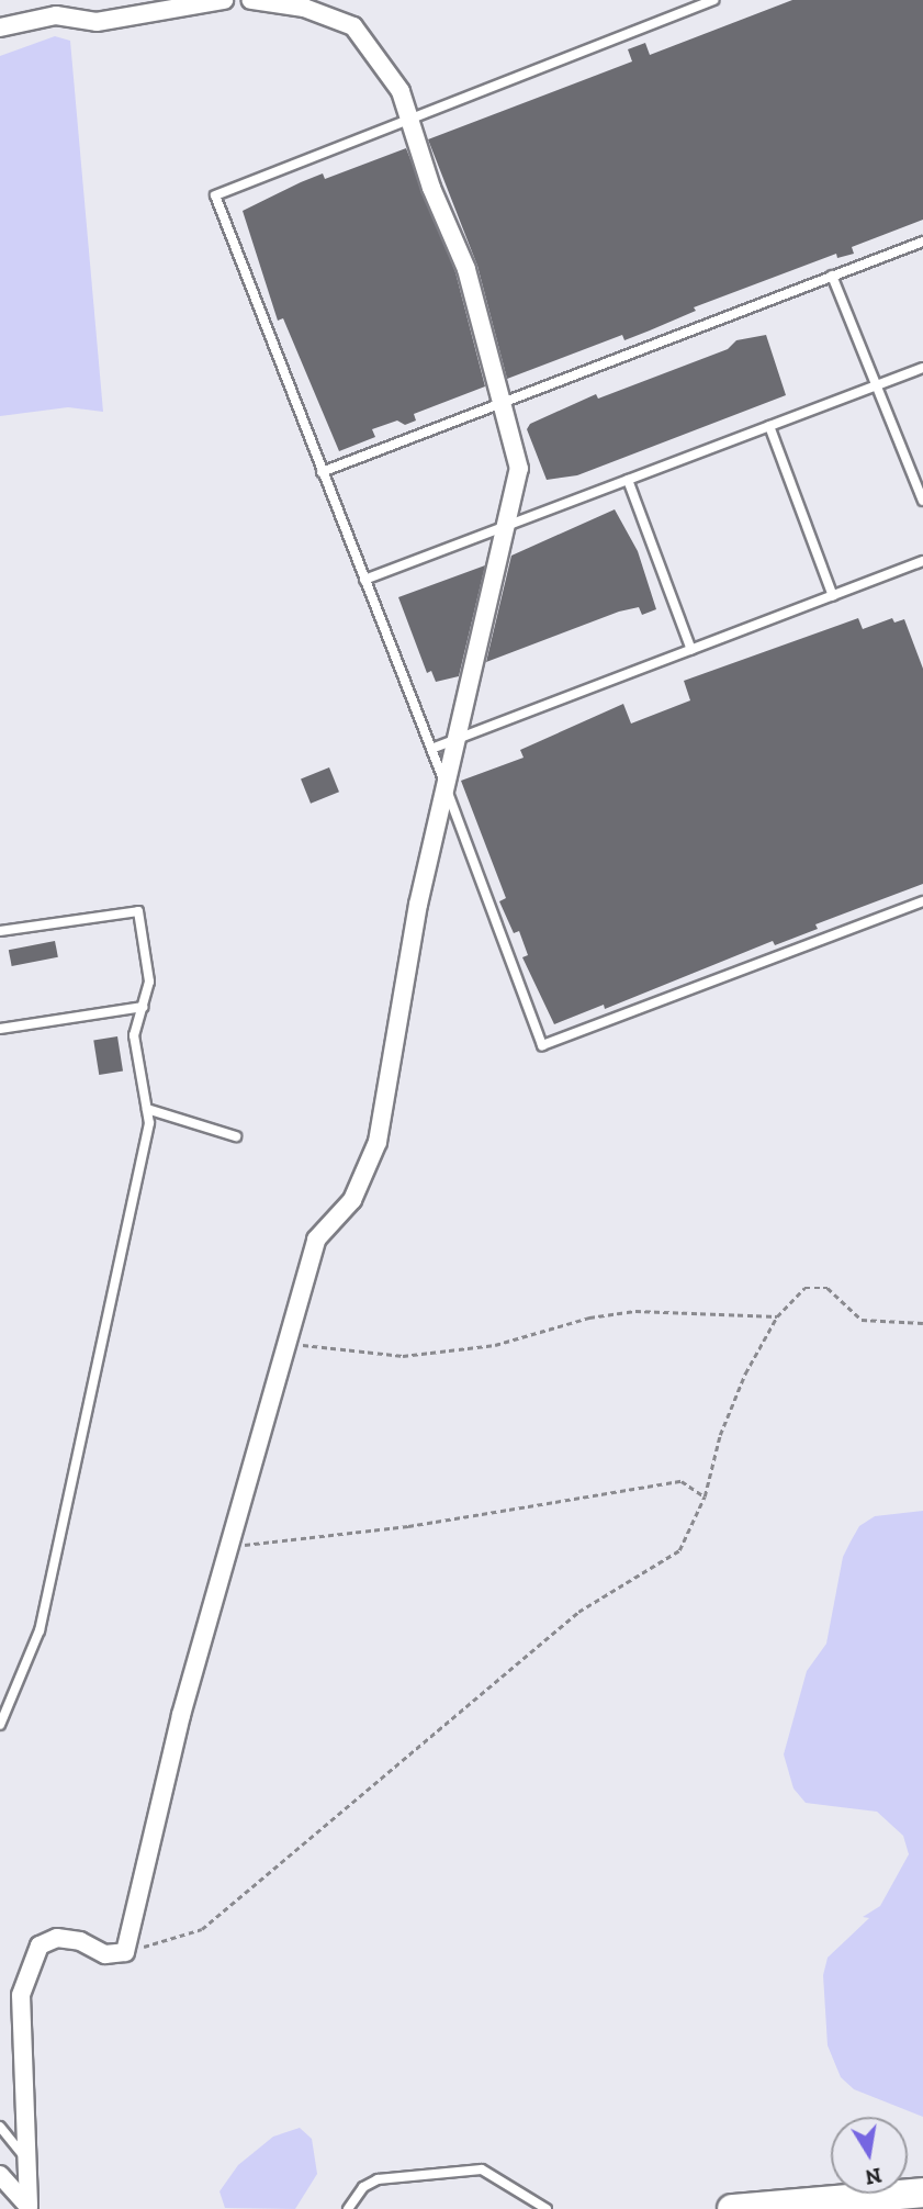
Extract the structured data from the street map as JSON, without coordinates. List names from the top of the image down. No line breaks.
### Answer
{"north":"bottom"}
